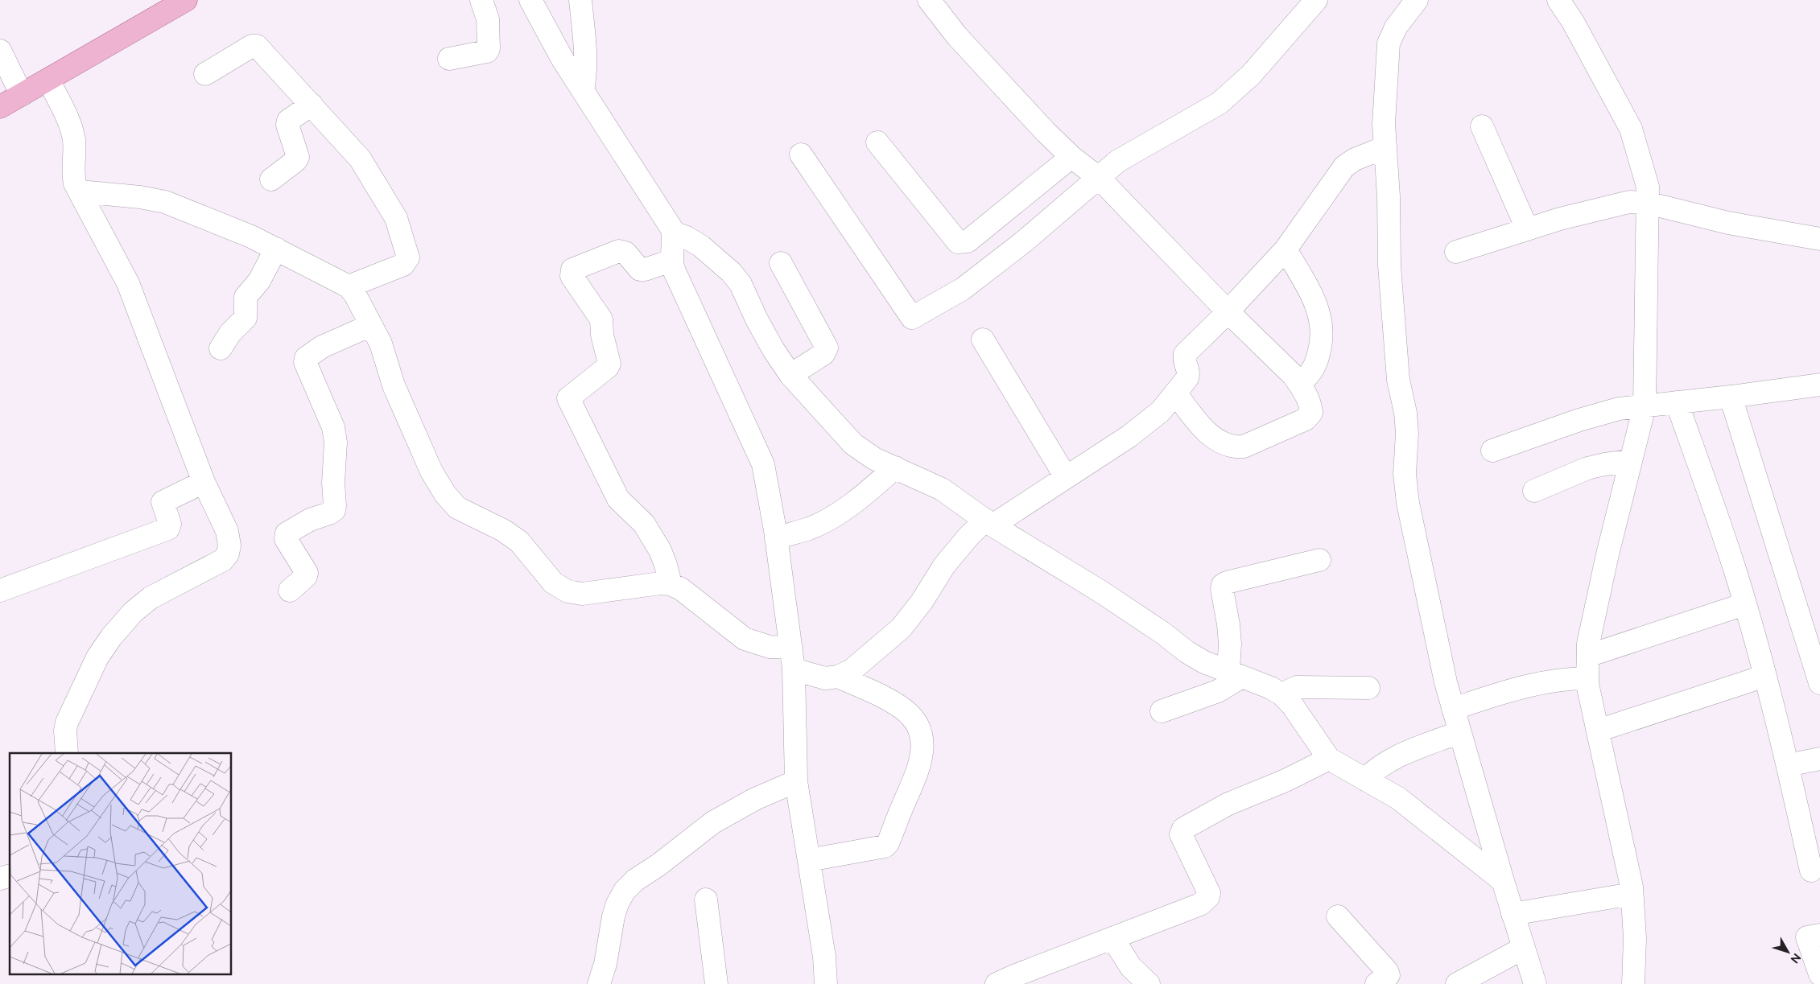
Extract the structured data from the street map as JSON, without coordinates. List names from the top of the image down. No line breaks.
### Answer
{"north":"bottom right"}
